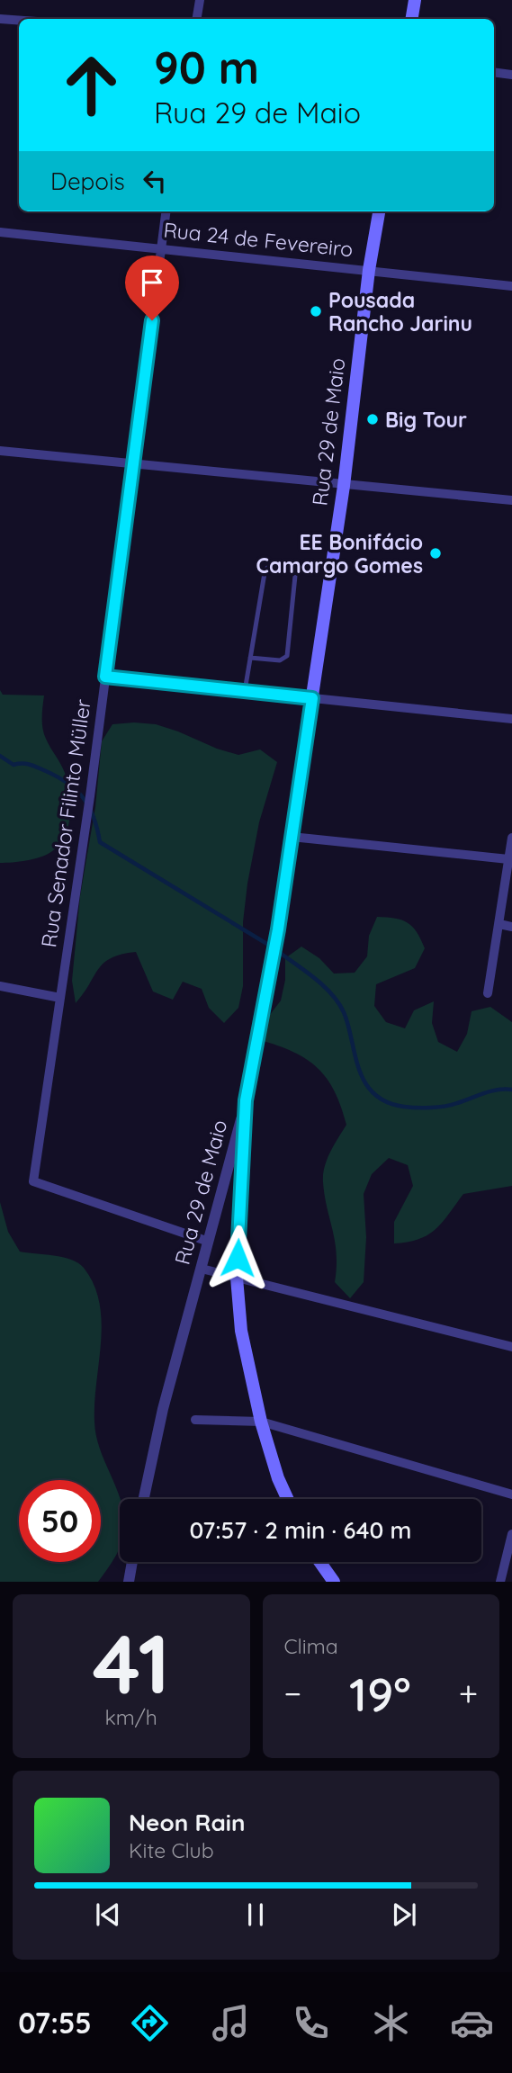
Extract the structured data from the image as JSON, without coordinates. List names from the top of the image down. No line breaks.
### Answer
{"streets":{"main road":["Rua 29 de Maio"],"street":["Rua 24 de Fevereiro","Rua Senador Filinto Müller"]},"crossings":[["Rua 24 de Fevereiro","Rua 29 de Maio"],["Rua 24 de Fevereiro","Rua Senador Filinto Müller"],["Rua 29 de Maio","Rua Senador Filinto Müller"]],"places":["Pousada Rancho Jarinu","Big Tour","EE Bonifácio Camargo Gomes"],"page":{"turn":["90 m","Rua 29 de Maio"],"then":"Depois","limit":"50","trip":"07:57 · 2 min · 640 m","tile":[["41","km/h"],"Clima"],"heat":["−","19°","+"],"song":["Neon Rain","Kite Club"],"tabs":"07:55"}}
